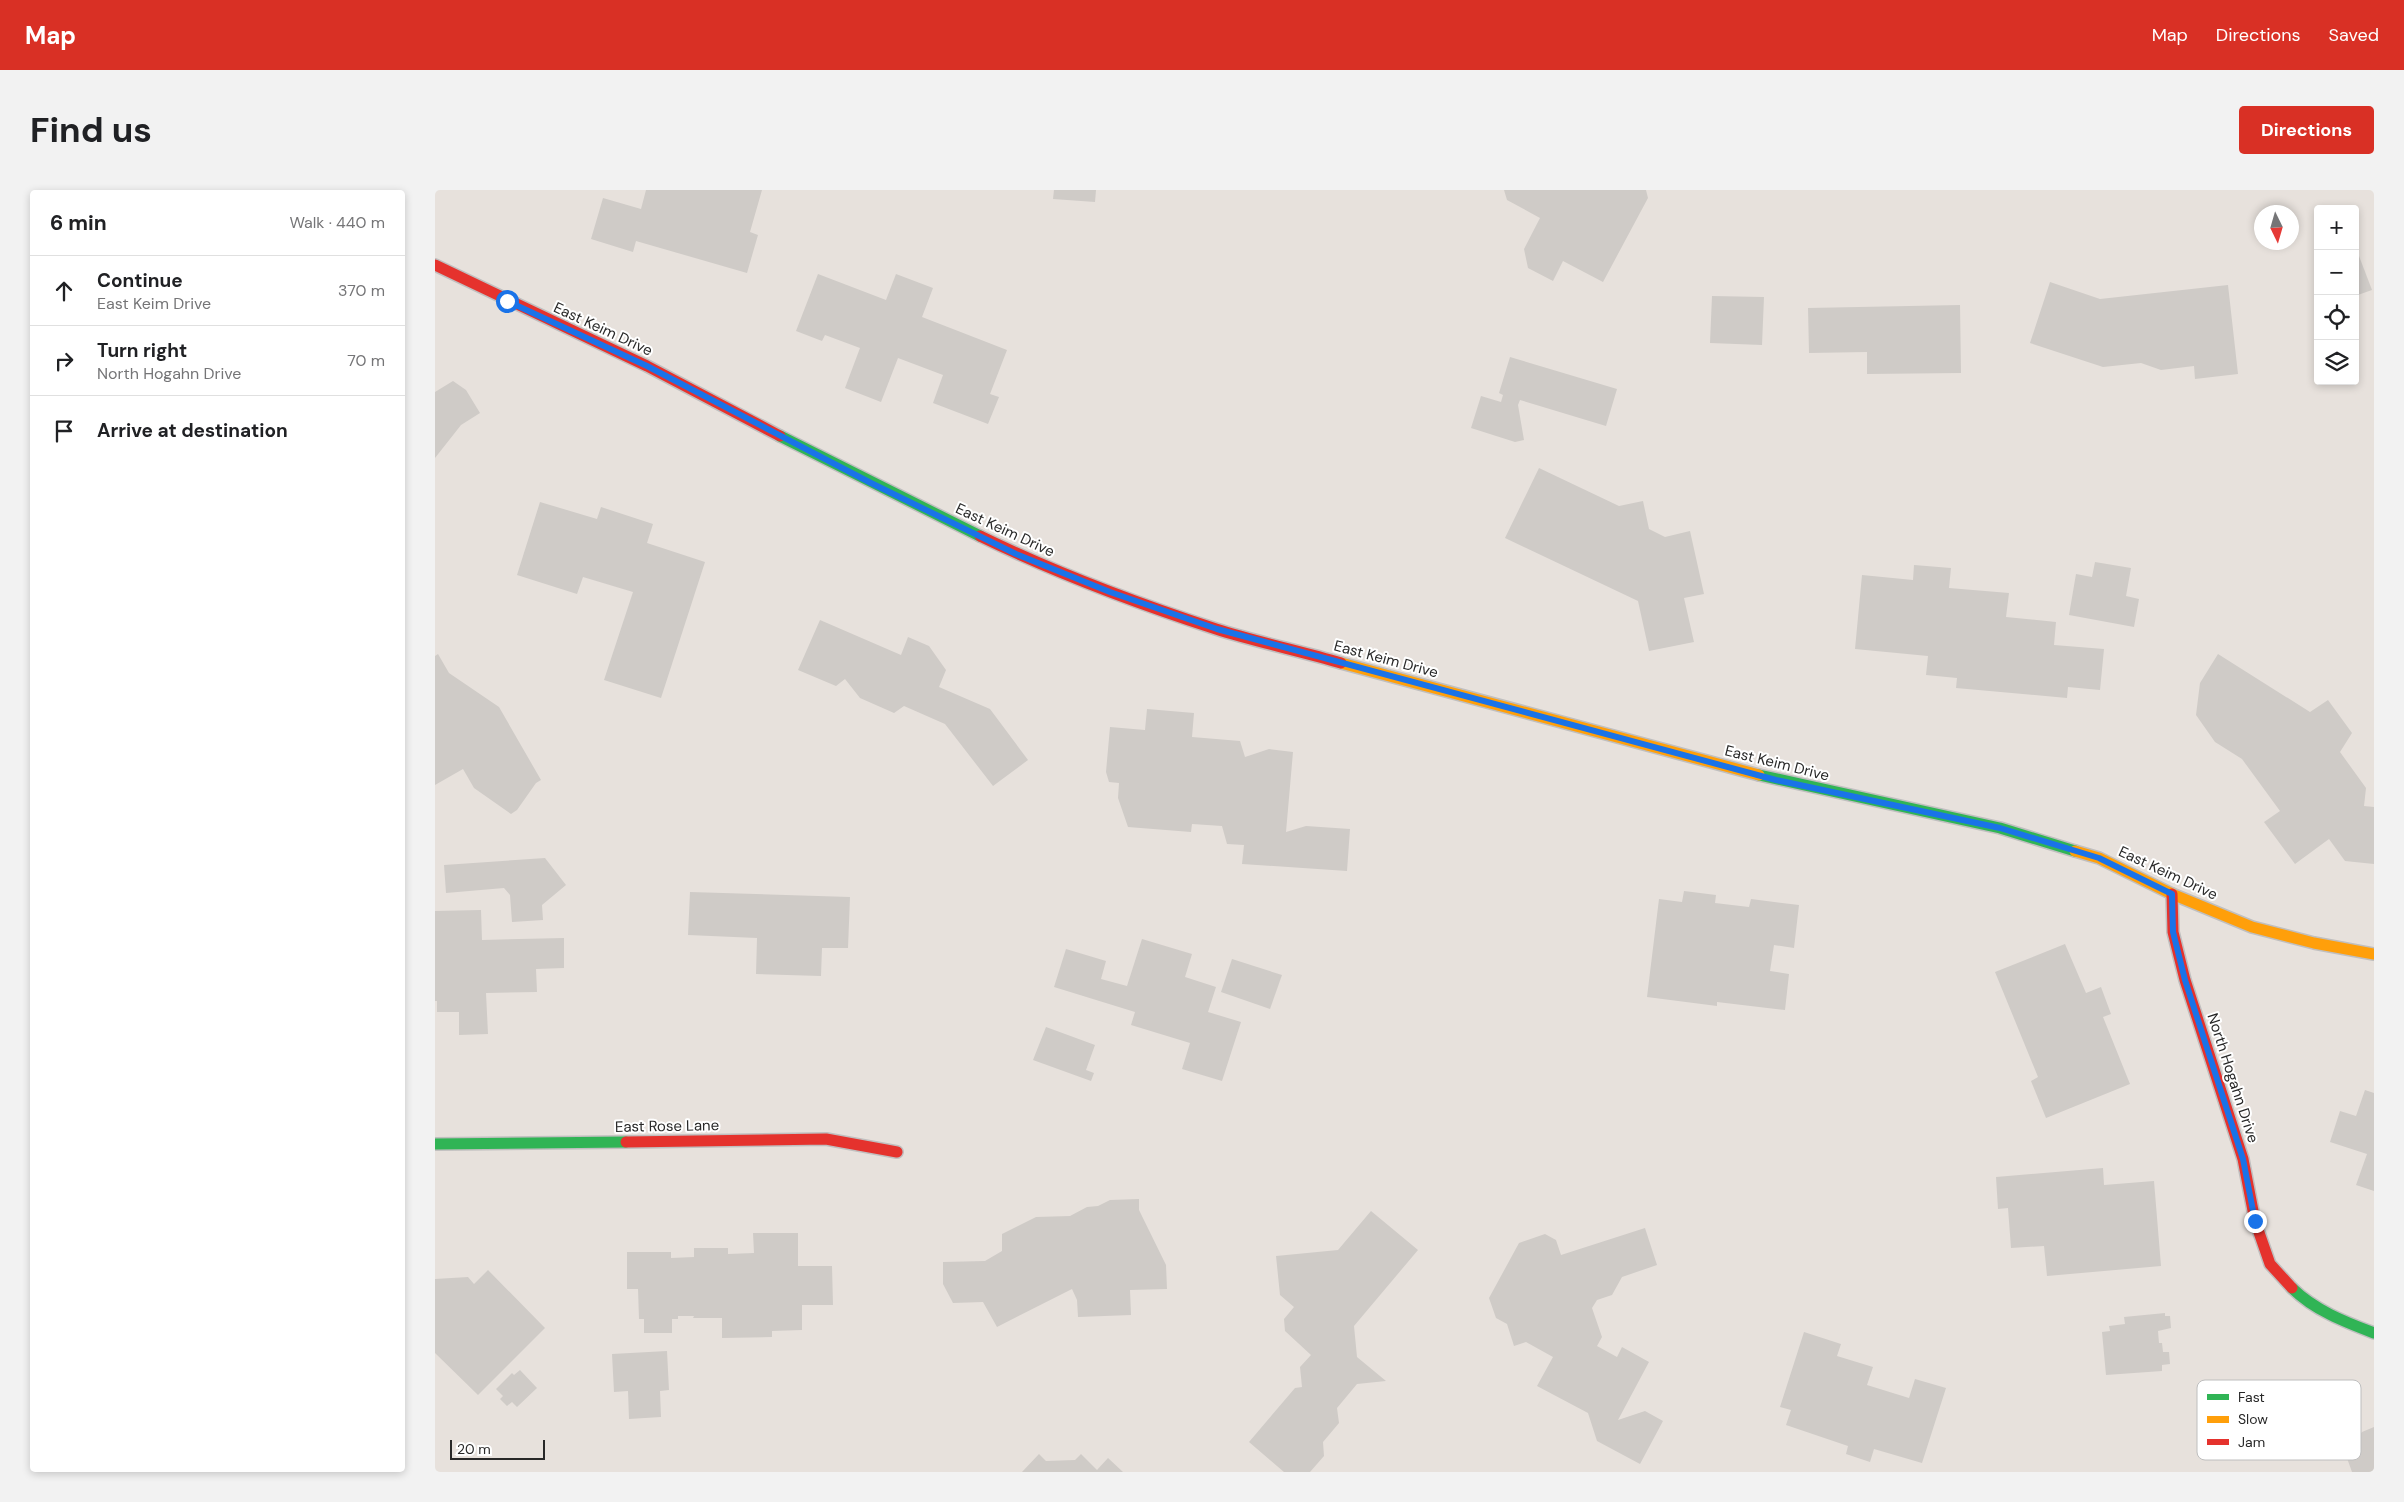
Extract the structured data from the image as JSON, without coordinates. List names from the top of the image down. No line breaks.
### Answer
{"streets":{"street":["East Keim Drive","North Hogahn Drive","East Rose Lane"]},"crossings":[["East Keim Drive","North Hogahn Drive"]],"legend":["Fast","Slow","Jam"],"scale_bar":"20 m","north":"bottom","page":{"header":"Map","nav":["Map","Directions","Saved"],"buttons":"Directions","title":"Find us","heading":["6 min","Walk · 440 m"],"map_buttons":["+","−"],"list":[["Continue","East Keim Drive","370 m"],["Turn right","North Hogahn Drive","70 m"],"Arrive at destination"],"scale":"20 m"}}
